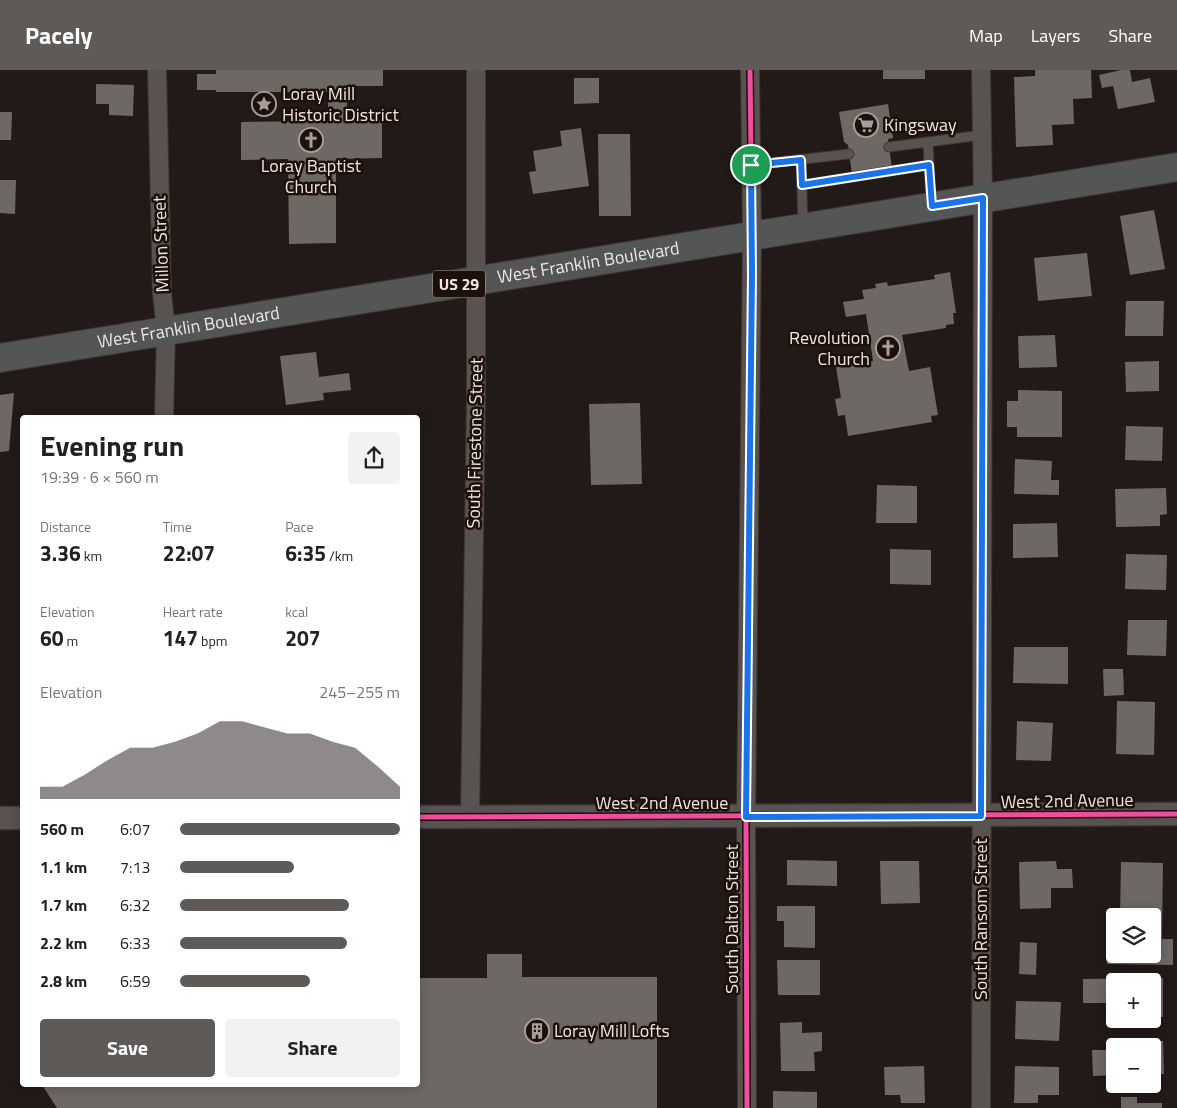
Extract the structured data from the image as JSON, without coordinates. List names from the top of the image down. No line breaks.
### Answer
{"streets":{"main road":["West Franklin Boulevard","US 29"],"street":["Millon Street","South Firestone Street","West 2nd Avenue","South Dalton Street","South Ransom Street"]},"crossings":[["Millon Street","West Franklin Boulevard"],["West Franklin Boulevard","South Firestone Street"],["West Franklin Boulevard","South Dalton Street"],["West Franklin Boulevard","South Ransom Street"],["South Firestone Street","West 2nd Avenue"],["West 2nd Avenue","South Dalton Street"],["West 2nd Avenue","South Ransom Street"]],"places":{"place":["Loray Mill Historic District"],"supermarket":["Kingsway"],"church":["Loray Baptist Church","Revolution Church"],"building":["Loray Mill Lofts"]},"page":{"header":"Pacely","nav":["Map","Layers","Share"],"heading":["Evening run","19:39 · 6 × 560 m"],"stats":[["Distance","3.36 km"],["Time","22:07"],["Pace","6:35 /km"],["Elevation","60 m"],["Heart rate","147 bpm"],["kcal","207"]],"chart":["Elevation","245–255 m"],"list":[{"name":"560 m","note":"6:07"},{"name":"1.1 km","note":"7:13"},{"name":"1.7 km","note":"6:32"},{"name":"2.2 km","note":"6:33"},{"name":"2.8 km","note":"6:59"}],"map_buttons":["+","−"],"buttons":["Save","Share"]}}
